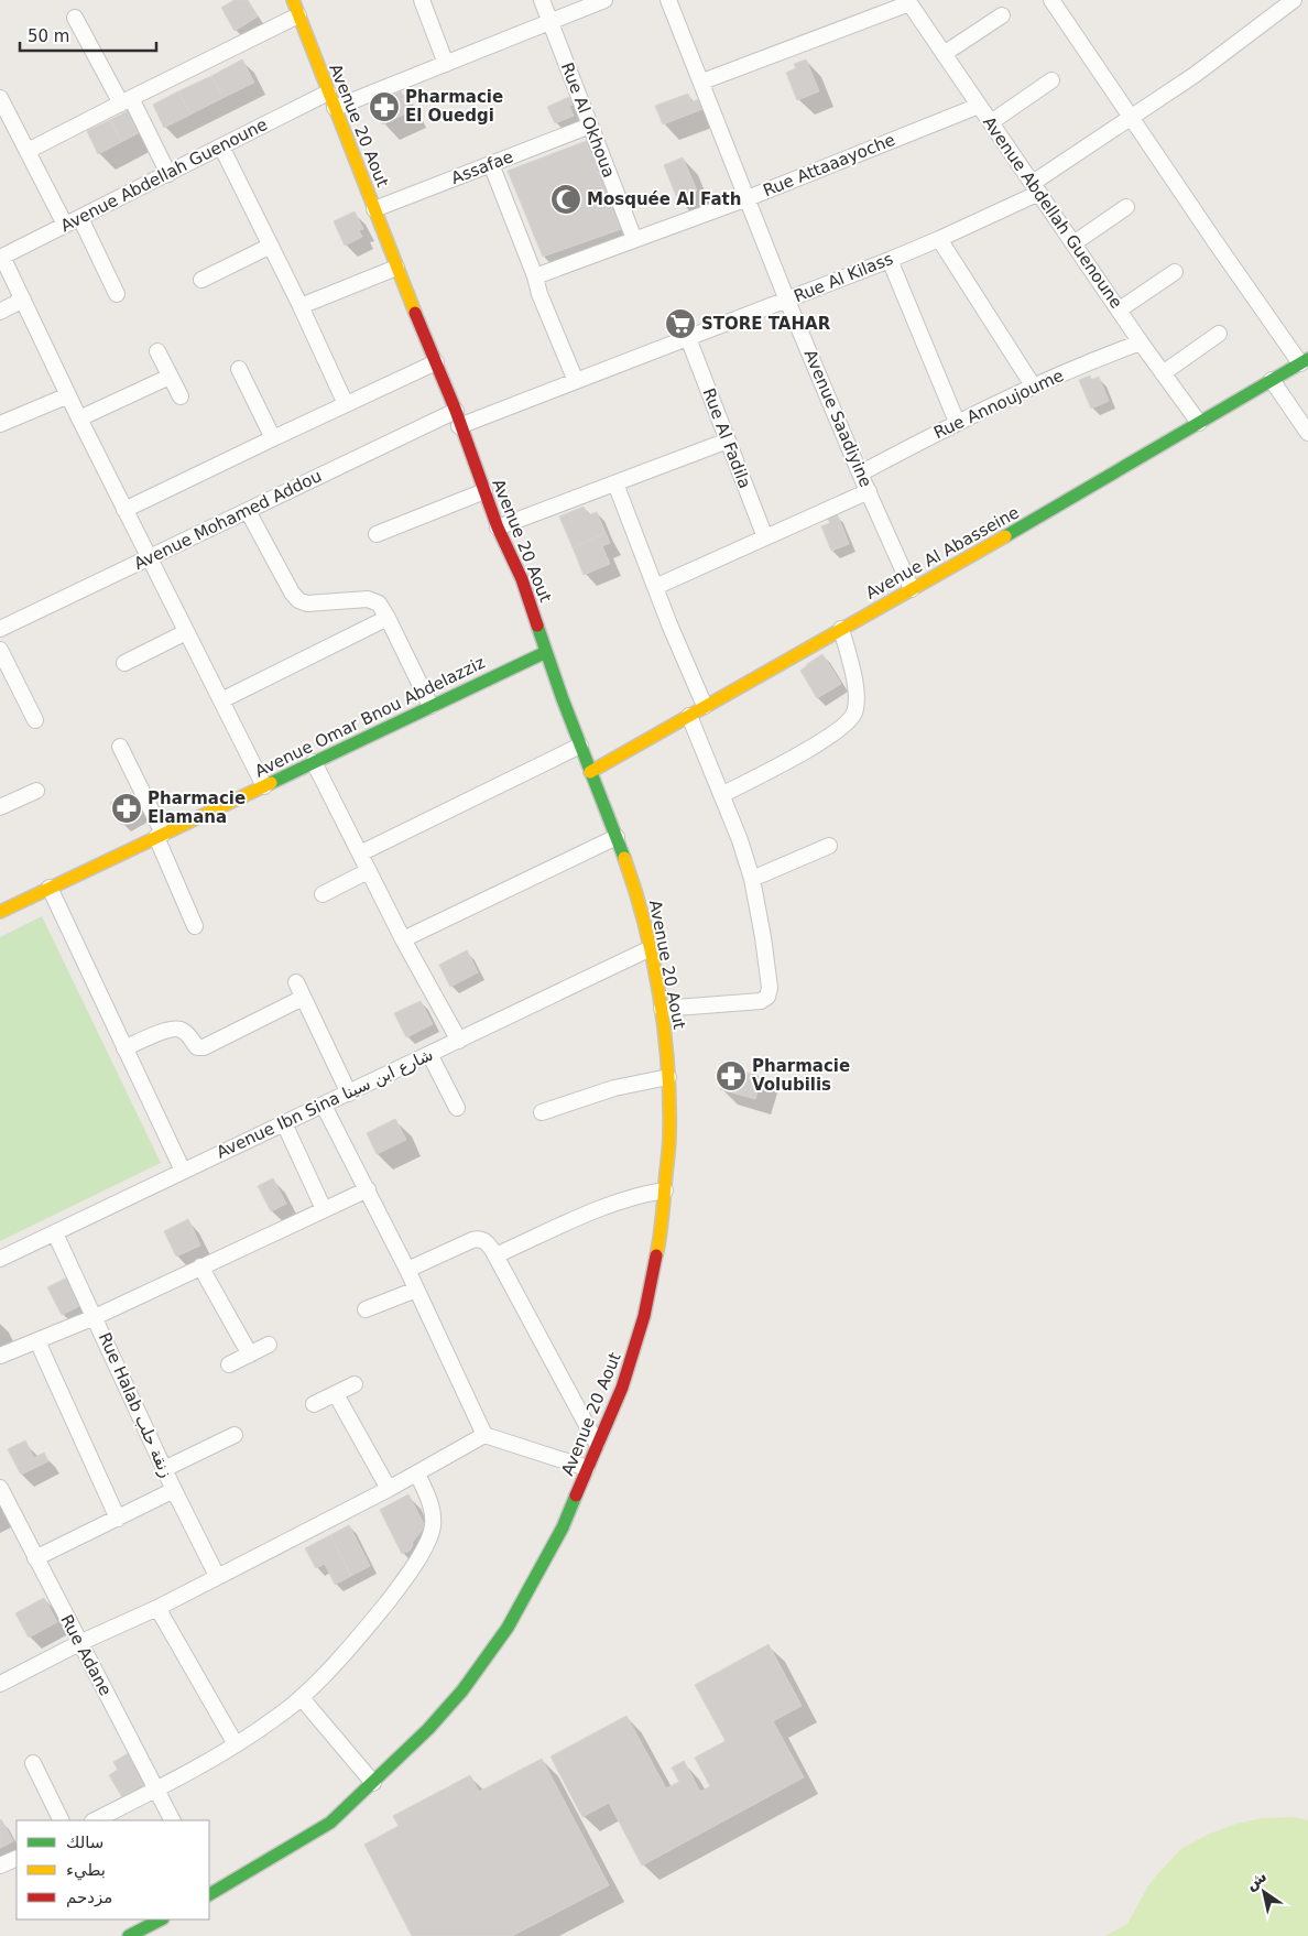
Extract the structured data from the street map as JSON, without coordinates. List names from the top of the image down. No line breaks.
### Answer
{"streets":{"street":["Rue Al Okhoua","Avenue 20 Aout","Rue Attaaayoche","Assafae","Avenue Abdellah Guenoune","Rue Al Kilass","Rue Annoujoume","Avenue Saadiyine","Rue Al Fadila","Avenue Mohamed Addou","Avenue Al Abasseine","Avenue Omar Bnou Abdelazziz","Avenue Ibn Sina شارع ابن سينا","Rue Halab زنقة حلب","Rue Adane"]},"crossings":[["Rue Al Okhoua","Rue Attaaayoche"],["Rue Al Okhoua","Assafae"],["Avenue 20 Aout","Assafae"],["Avenue 20 Aout","Avenue Abdellah Guenoune"],["Avenue 20 Aout","Rue Al Kilass"],["Avenue 20 Aout","Avenue Mohamed Addou"],["Avenue 20 Aout","Avenue Al Abasseine"],["Avenue 20 Aout","Avenue Omar Bnou Abdelazziz"],["Avenue 20 Aout","Avenue Ibn Sina شارع ابن سينا"],["Rue Attaaayoche","Avenue Abdellah Guenoune"],["Rue Attaaayoche","Avenue Saadiyine"],["Avenue Abdellah Guenoune","Rue Al Kilass"],["Avenue Abdellah Guenoune","Rue Annoujoume"],["Avenue Abdellah Guenoune","Avenue Al Abasseine"],["Rue Al Kilass","Avenue Saadiyine"],["Rue Al Kilass","Rue Al Fadila"],["Rue Annoujoume","Avenue Saadiyine"],["Avenue Saadiyine","Avenue Al Abasseine"],["Avenue Ibn Sina شارع ابن سينا","Rue Halab زنقة حلب"]],"places":{"pharmacy":["Pharmacie El Ouedgi","Pharmacie Elamana","Pharmacie Volubilis"],"mosque":["Mosquée Al Fath"],"supermarket":["STORE TAHAR"]},"legend":["سالك","بطيء","مزدحم"],"scale_bar":"50 m","north":"top left"}
